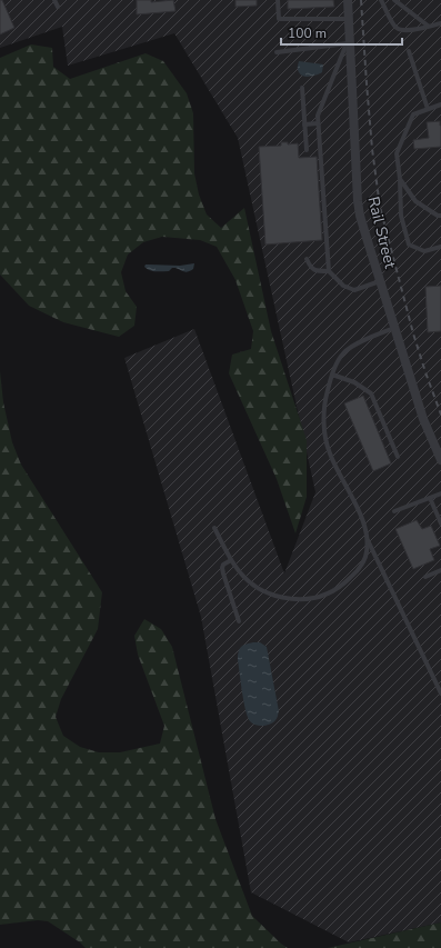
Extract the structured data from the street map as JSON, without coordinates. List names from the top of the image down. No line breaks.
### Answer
{"streets":{"street":["Rail Street"]},"scale_bar":"100 m"}
